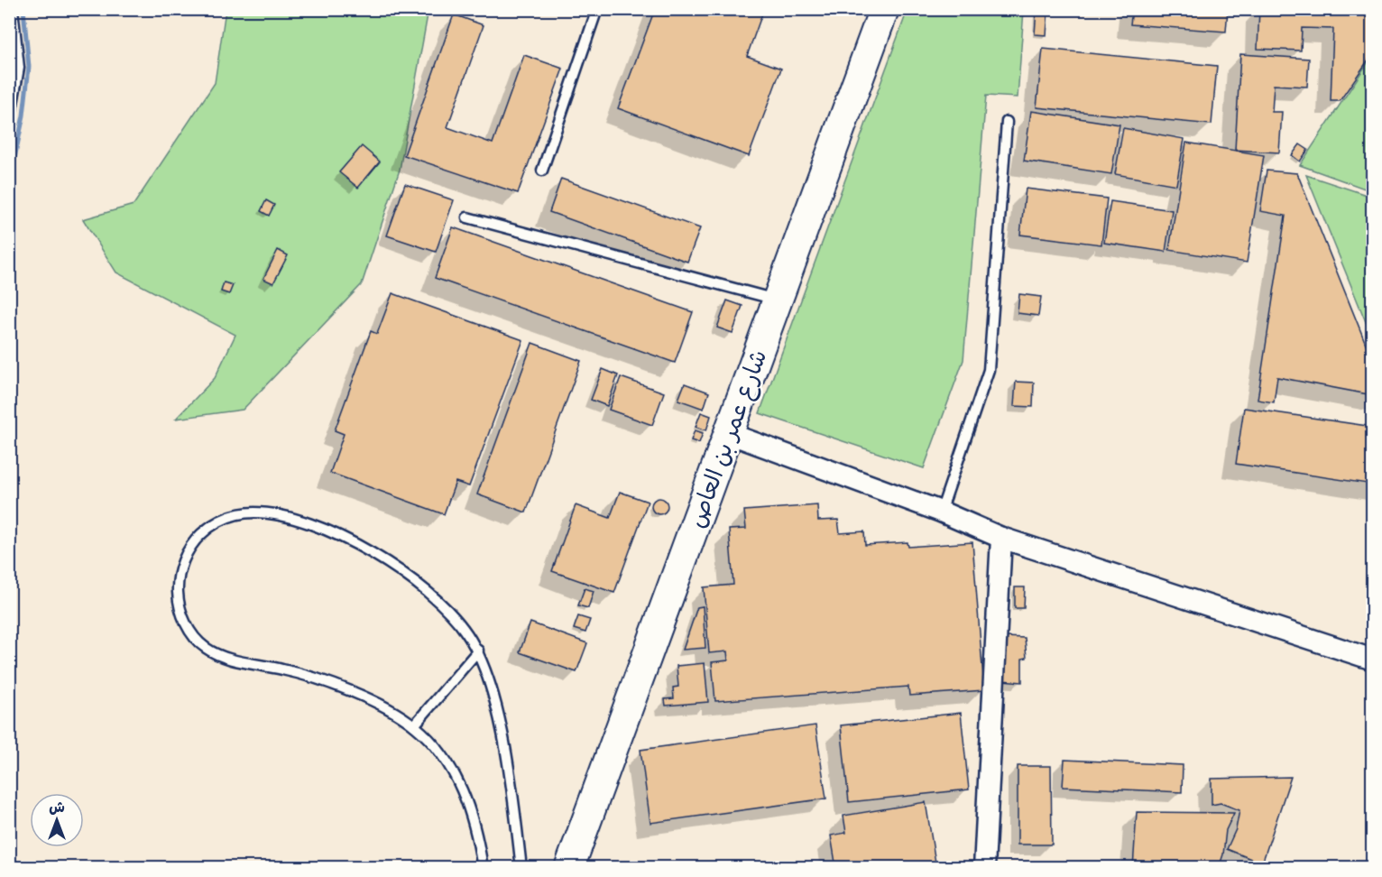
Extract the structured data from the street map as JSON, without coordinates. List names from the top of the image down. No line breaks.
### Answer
{"streets":{"street":["شارع عمر بن العاص"]},"north":"top"}
